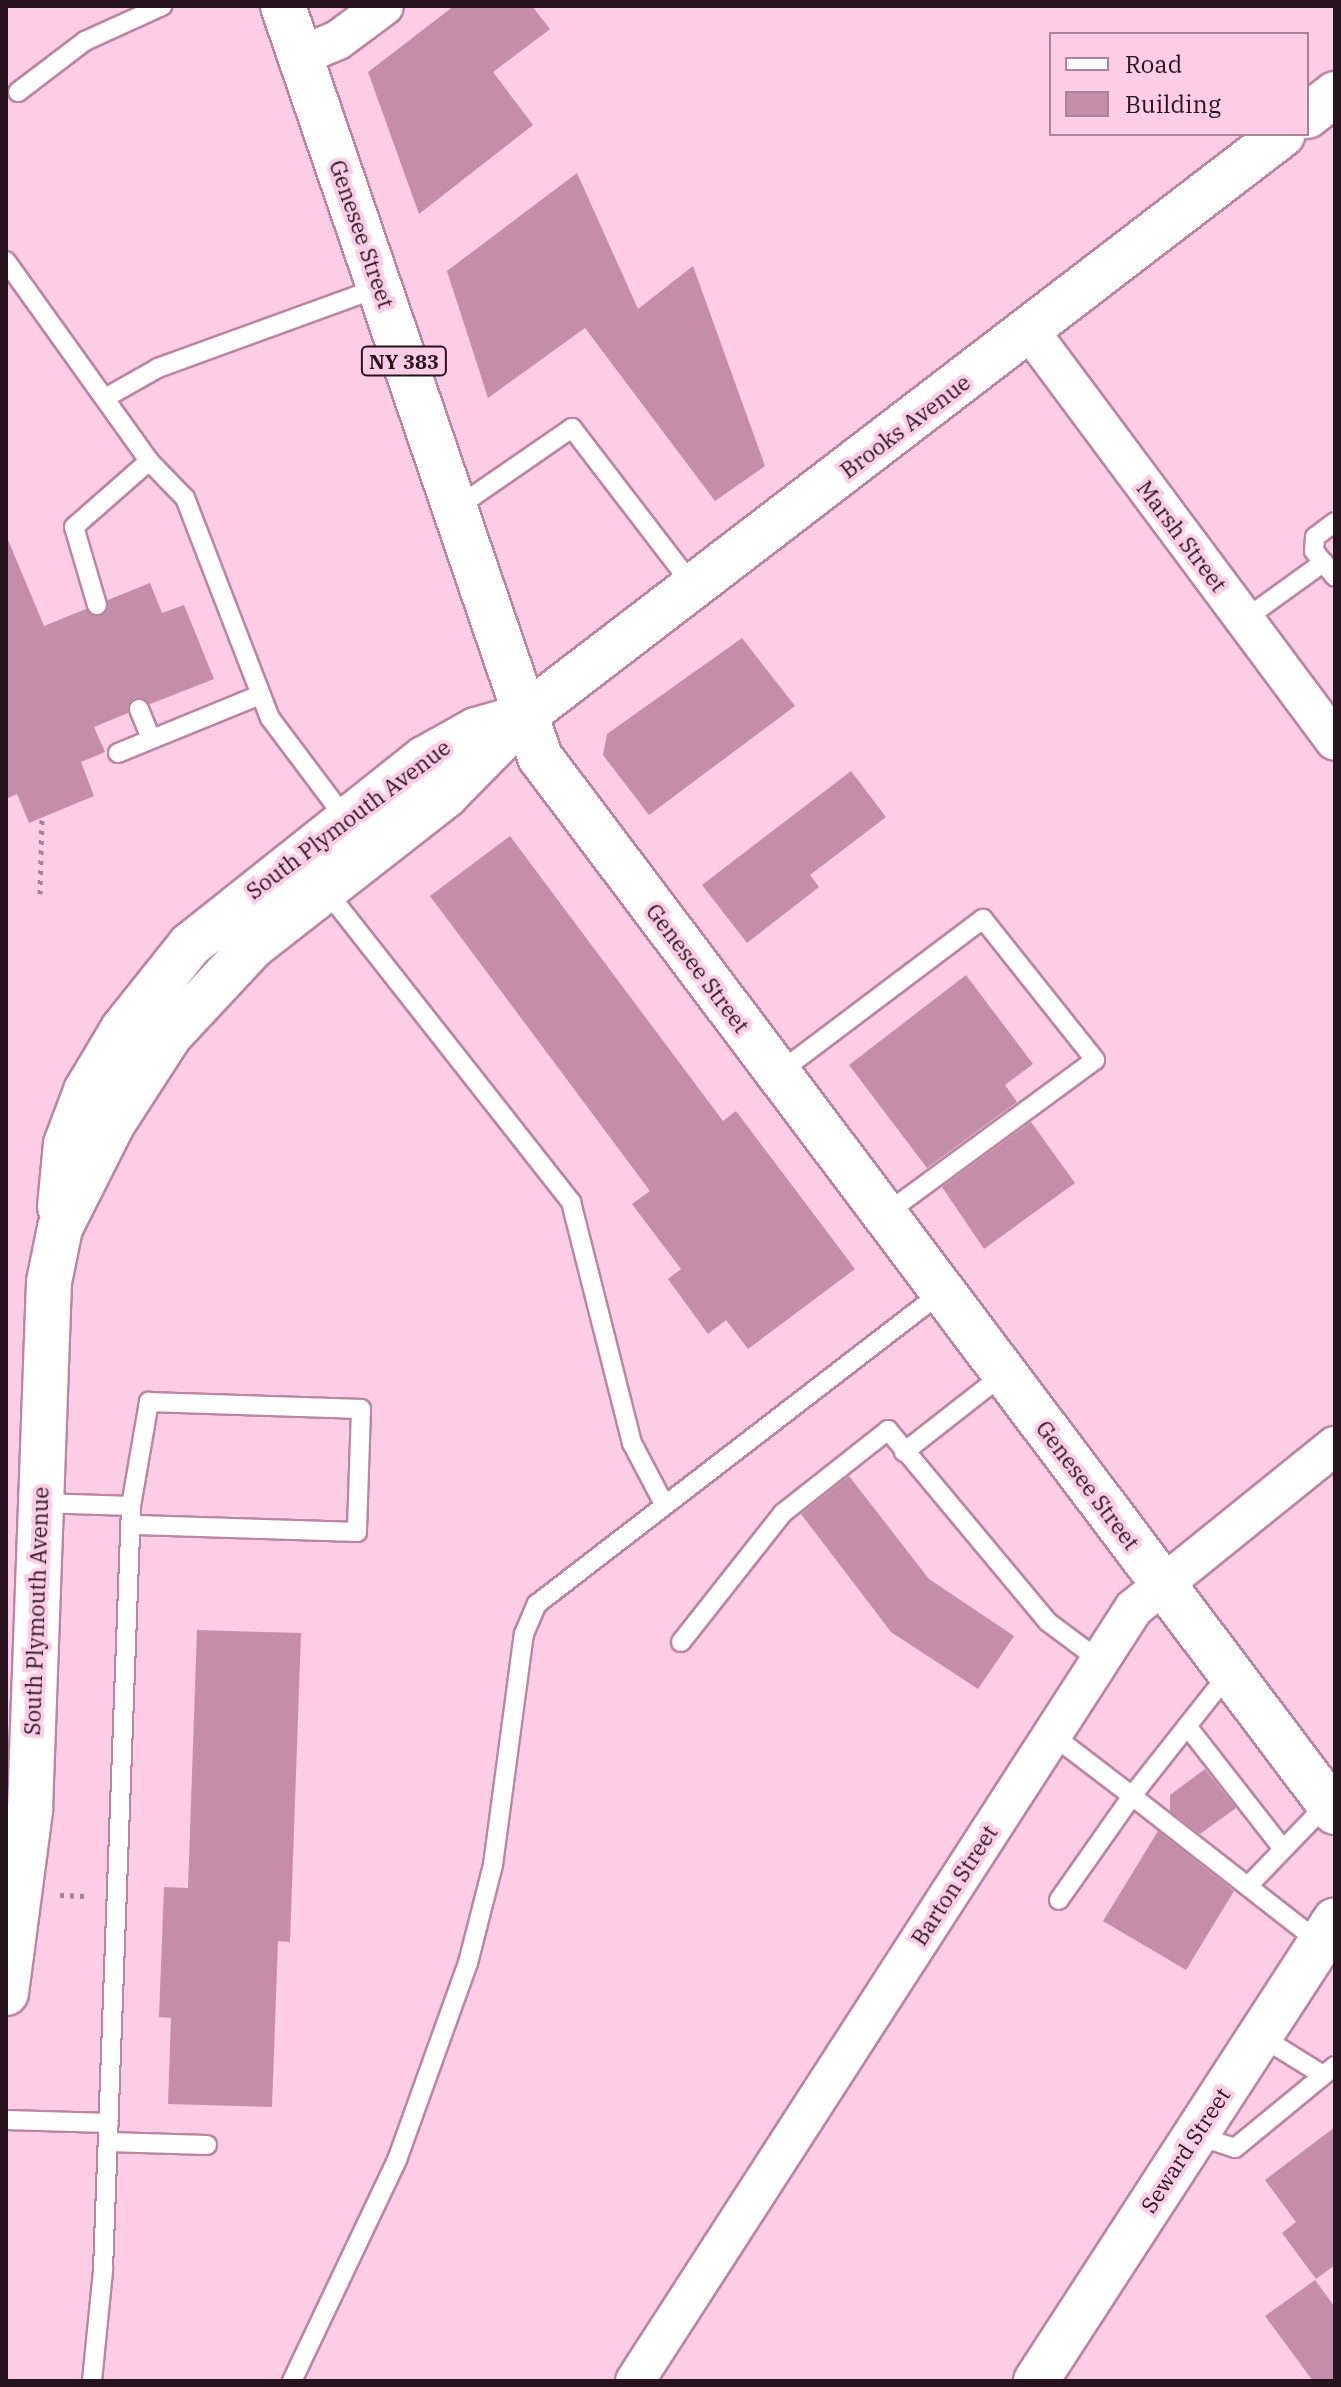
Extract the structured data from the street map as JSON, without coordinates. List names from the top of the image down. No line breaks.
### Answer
{"streets":{"main road":["Genesee Street","NY 383","Brooks Avenue","South Plymouth Avenue","Seward Street"],"street":["Marsh Street","Barton Street"]},"crossings":[["Genesee Street","Brooks Avenue"],["Genesee Street","South Plymouth Avenue"],["Genesee Street","Barton Street"],["Brooks Avenue","Marsh Street"],["Brooks Avenue","South Plymouth Avenue"]],"legend":["Road","Building"]}
